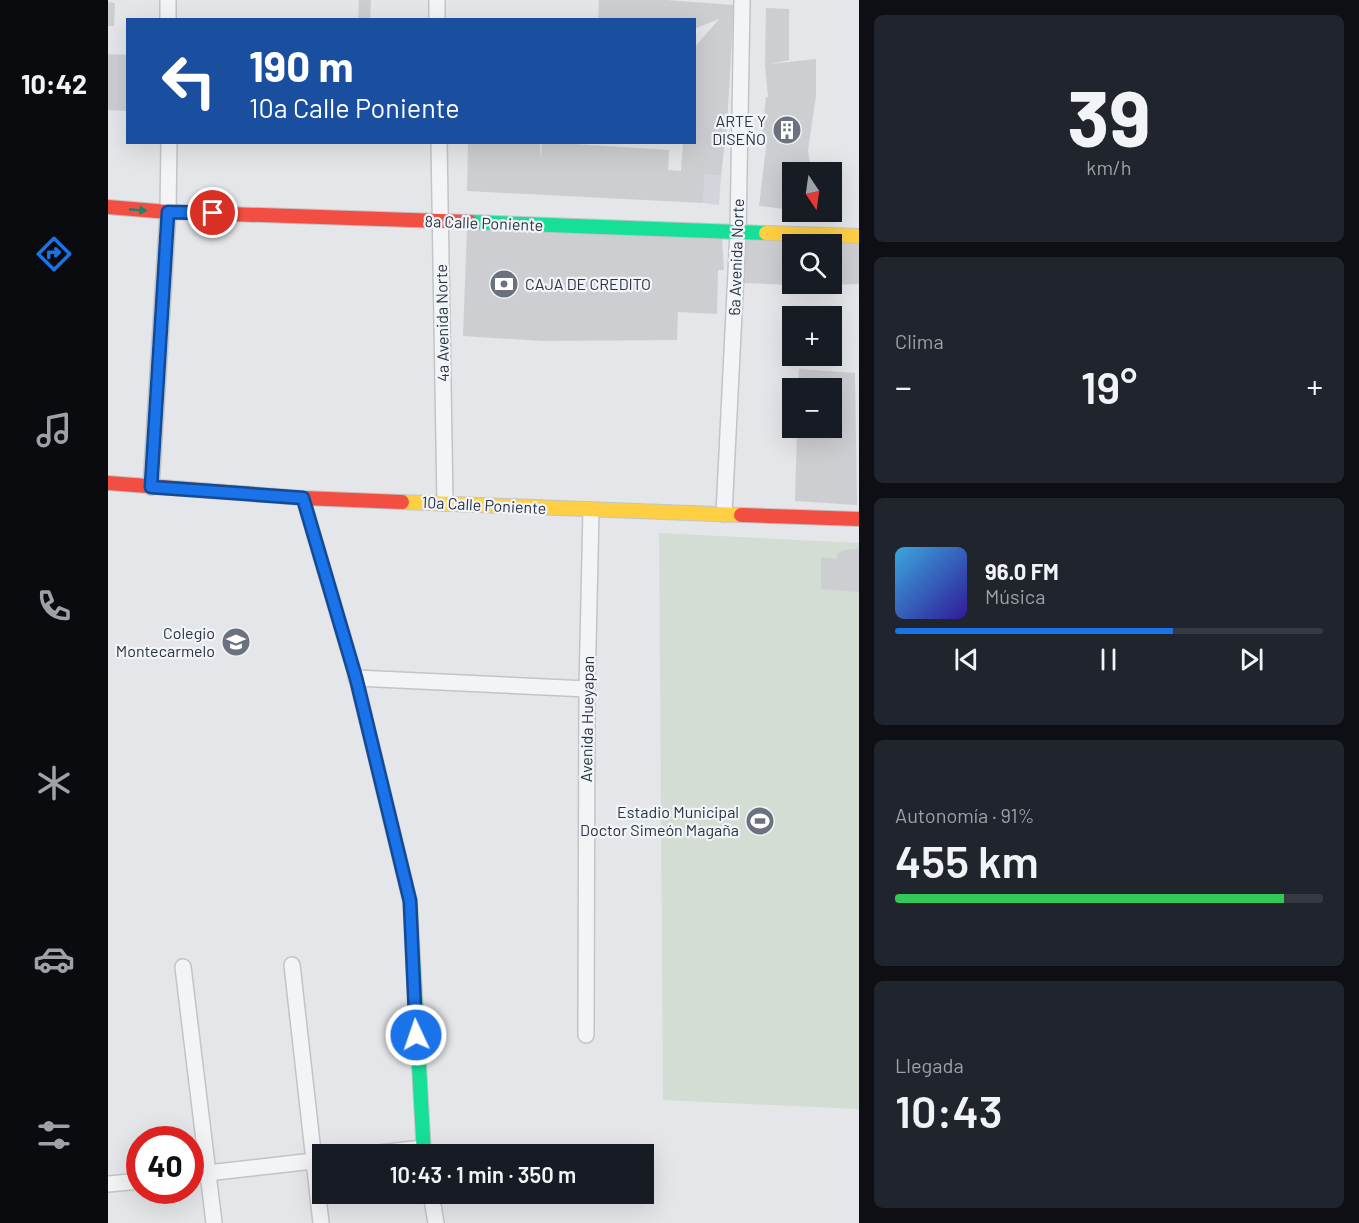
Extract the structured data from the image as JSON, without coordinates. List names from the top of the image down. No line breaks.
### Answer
{"streets":{"street":["8a Calle Poniente","6a Avenida Norte","4a Avenida Norte","10a Calle Poniente","Avenida Hueyapan"]},"crossings":[["8a Calle Poniente","6a Avenida Norte"],["8a Calle Poniente","4a Avenida Norte"],["6a Avenida Norte","10a Calle Poniente"],["4a Avenida Norte","10a Calle Poniente"],["10a Calle Poniente","Avenida Hueyapan"]],"places":{"building":["ARTE Y DISEÑO"],"bank":["CAJA DE CREDITO"],"school or university":["Colegio Montecarmelo"],"sports":["Estadio Municipal Doctor Simeón Magaña"]},"north":"bottom","page":{"tabs":"10:42","tile":[["39","km/h"],"Clima",["Autonomía · 91%","455 km"],["Llegada","10:43"]],"turn":["190 m","10a Calle Poniente"],"map_buttons":["+","−"],"heat":["−","19°","+"],"song":["96.0 FM","Música"],"limit":"40","trip":"10:43 · 1 min · 350 m"}}
